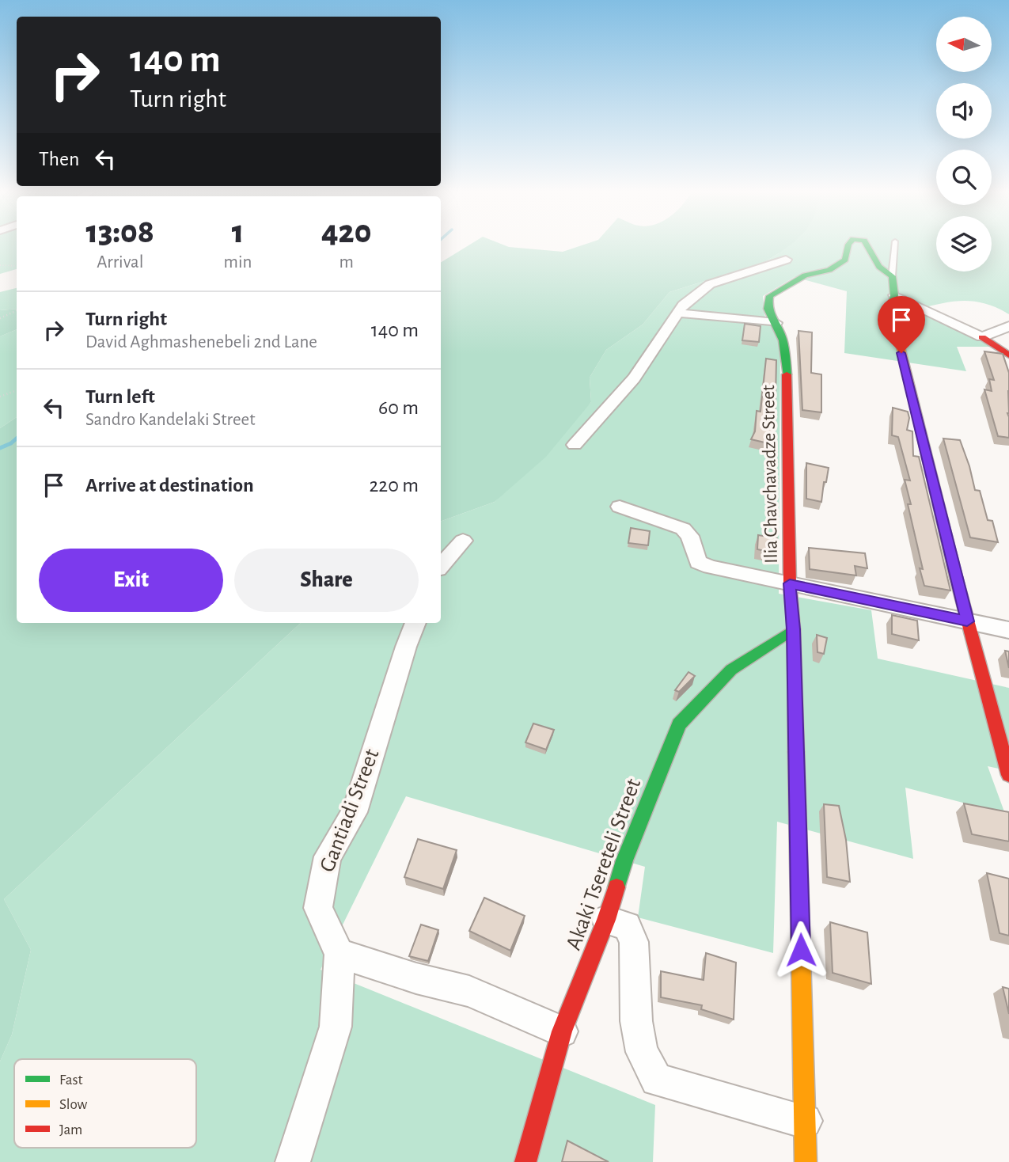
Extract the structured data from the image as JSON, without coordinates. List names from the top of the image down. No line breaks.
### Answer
{"streets":{"street":["Ilia Chavchavadze Street","Gantiadi Street","Akaki Tsereteli Street"]},"crossings":[["Ilia Chavchavadze Street","Akaki Tsereteli Street"]],"legend":["Fast","Slow","Jam"],"north":"left","page":{"turn":["140 m","Turn right"],"then":"Then","eta":["13:08","Arrival","1","min","420","m"],"list":[{"name":"Turn right","note":"David Aghmashenebeli 2nd Lane","value":"140 m"},{"name":"Turn left","note":"Sandro Kandelaki Street","value":"60 m"},{"name":"Arrive at destination","value":"220 m"}],"buttons":["Exit","Share"]}}
